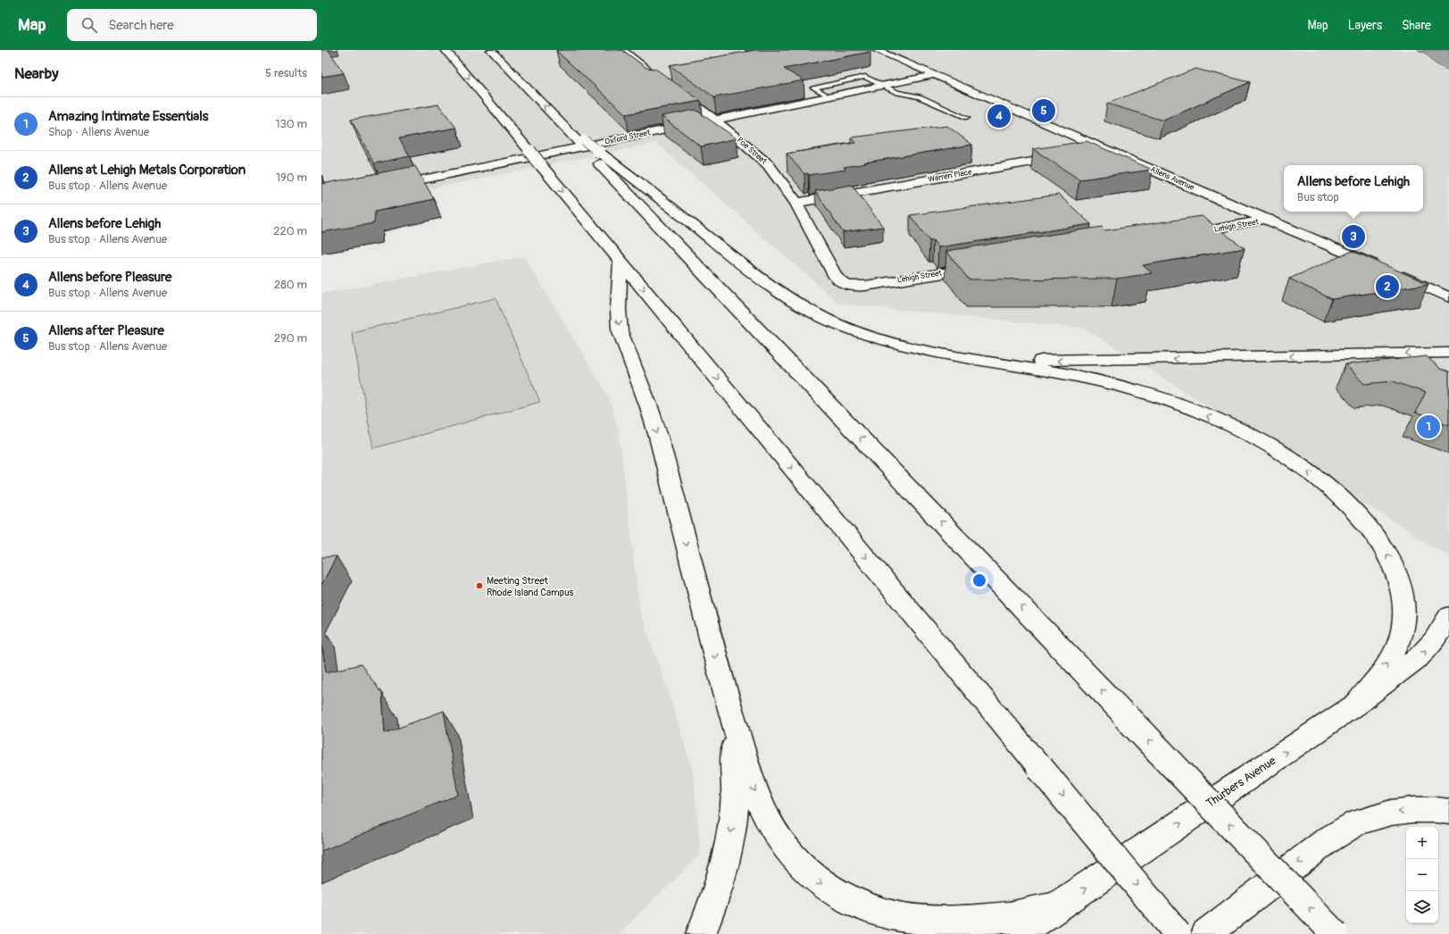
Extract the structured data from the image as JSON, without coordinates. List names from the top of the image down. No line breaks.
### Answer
{"streets":{"main road":["Oxford Street","Poe Street","Warren Place","Allens Avenue","Lehigh Street","Thurbers Avenue"]},"crossings":[["Oxford Street","Poe Street"],["Oxford Street","Allens Avenue"],["Poe Street","Warren Place"],["Poe Street","Lehigh Street"],["Allens Avenue","Lehigh Street"]],"places":["Meeting Street Rhode Island Campus"],"page":{"header":"Map","search":"Search here","nav":["Map","Layers","Share"],"heading":["Nearby","5 results"],"list":[{"mark":"1","name":"Amazing Intimate Essentials","note":"Shop · Allens Avenue","value":"130 m"},{"mark":"2","name":"Allens at Lehigh Metals Corporation","note":"Bus stop · Allens Avenue","value":"190 m"},{"mark":"3","name":"Allens before Lehigh","note":"Bus stop · Allens Avenue","value":"220 m"},{"mark":"4","name":"Allens before Pleasure","note":"Bus stop · Allens Avenue","value":"280 m"},{"mark":"5","name":"Allens after Pleasure","note":"Bus stop · Allens Avenue","value":"290 m"}],"pins":["5","4","3","2","1"],"popup":["Allens before Lehigh","Bus stop"],"map_buttons":["+","−"]}}
